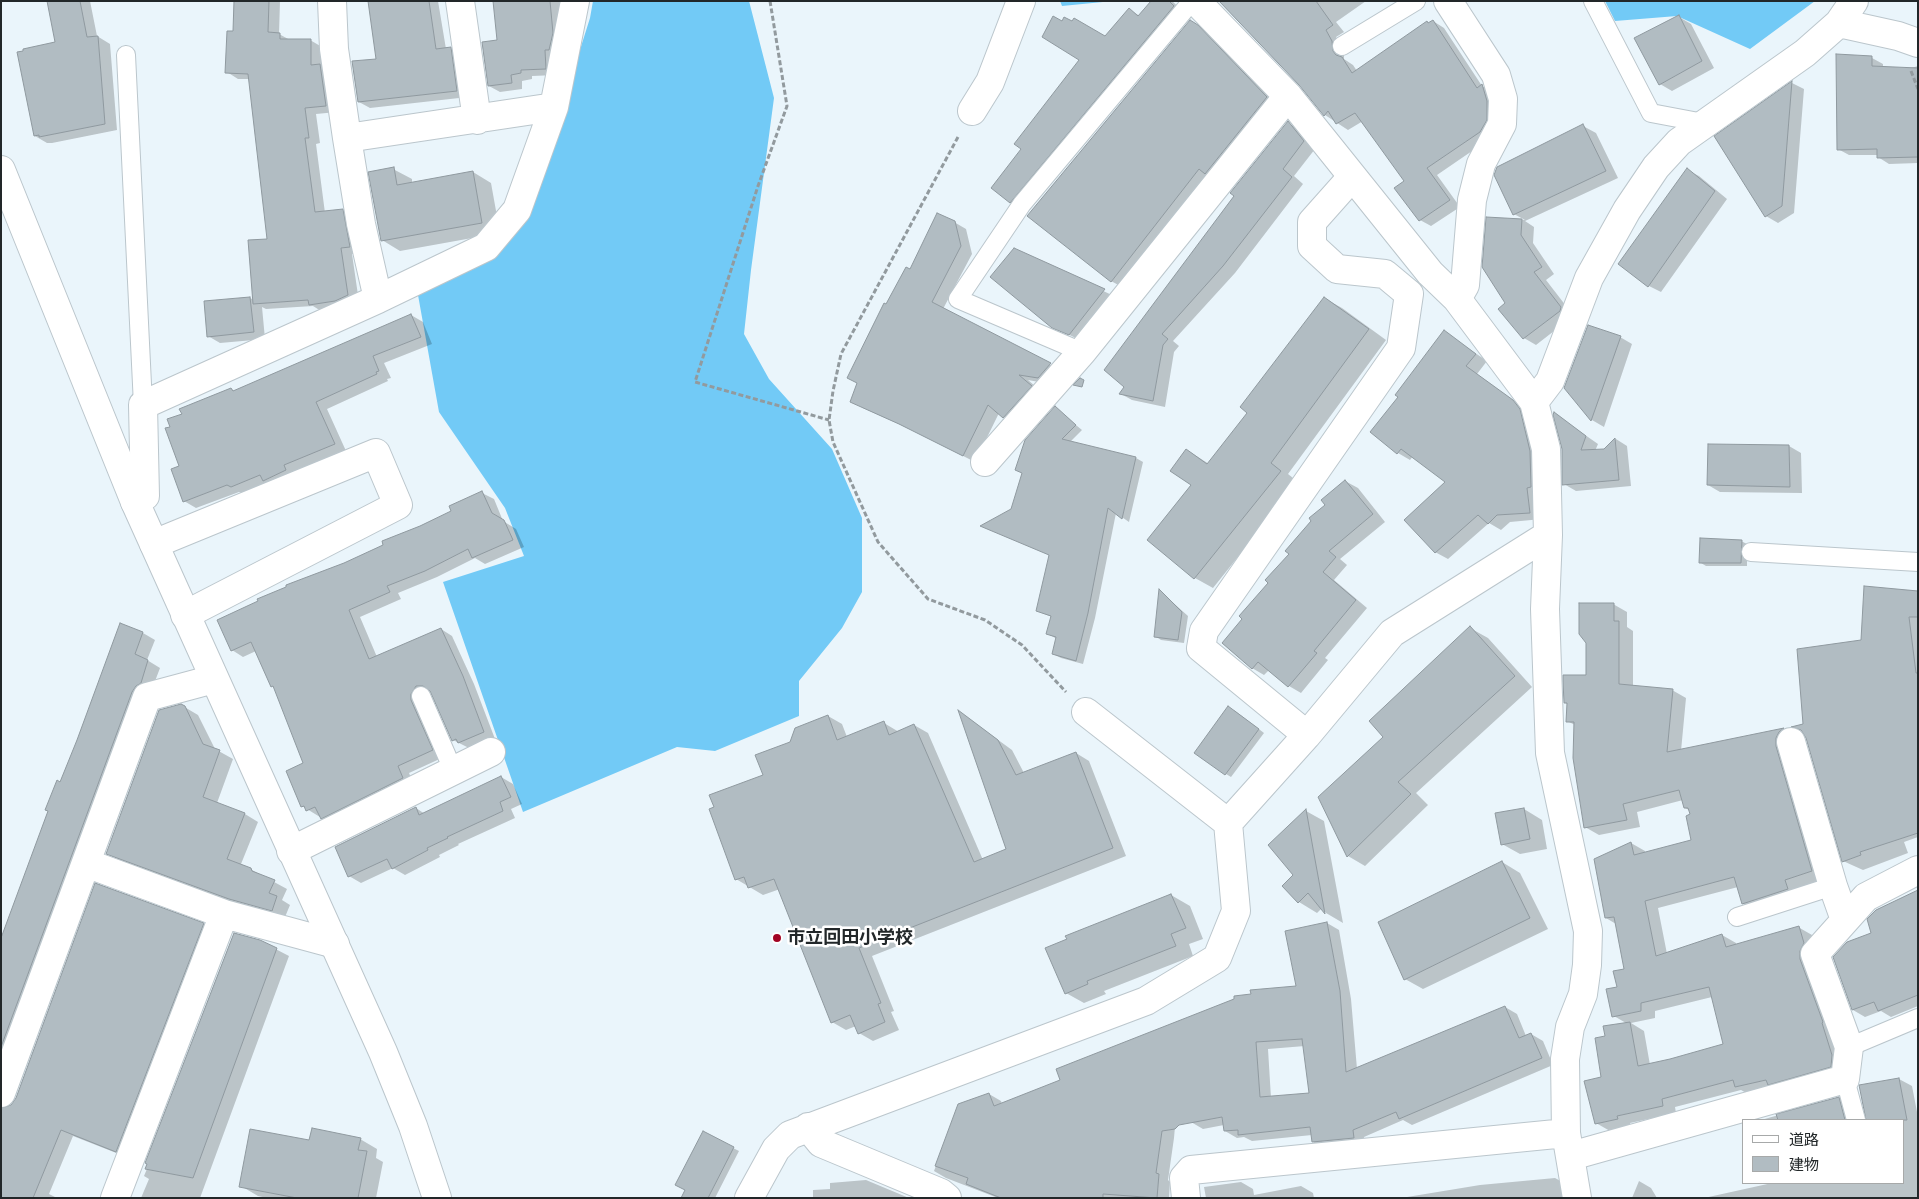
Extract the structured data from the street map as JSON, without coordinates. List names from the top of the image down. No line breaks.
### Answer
{"places":["市立回田小学校"],"legend":["道路","建物"]}
